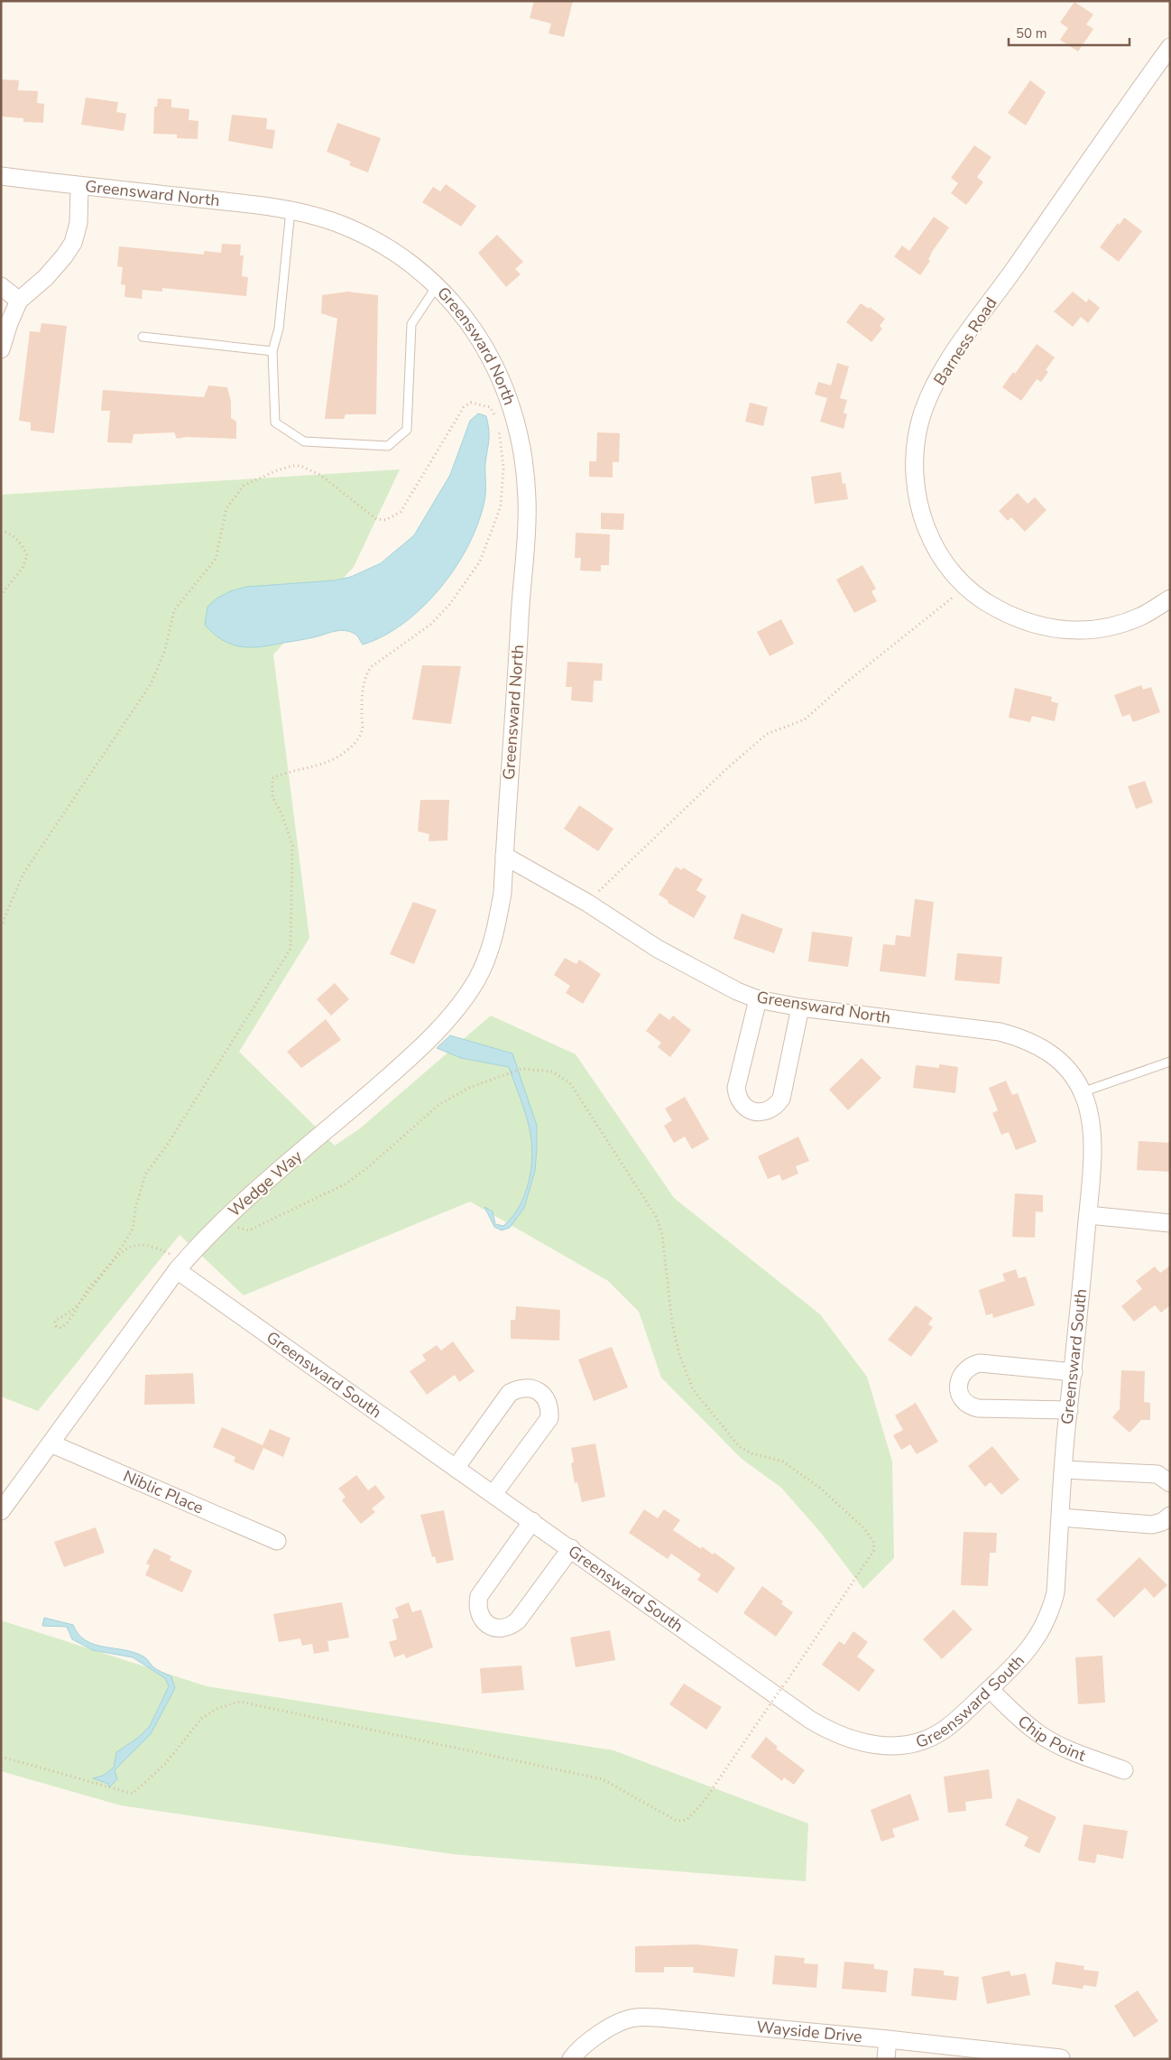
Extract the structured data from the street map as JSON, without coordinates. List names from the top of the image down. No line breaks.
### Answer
{"streets":{"street":["Greensward North","Barness Road","Wedge Way","Greensward South","Niblic Place","Chip Point","Wayside Drive"]},"crossings":[["Greensward North","Wedge Way"],["Greensward North","Greensward South"],["Wedge Way","Greensward South"],["Wedge Way","Niblic Place"],["Greensward South","Chip Point"]],"scale_bar":"50 m"}
